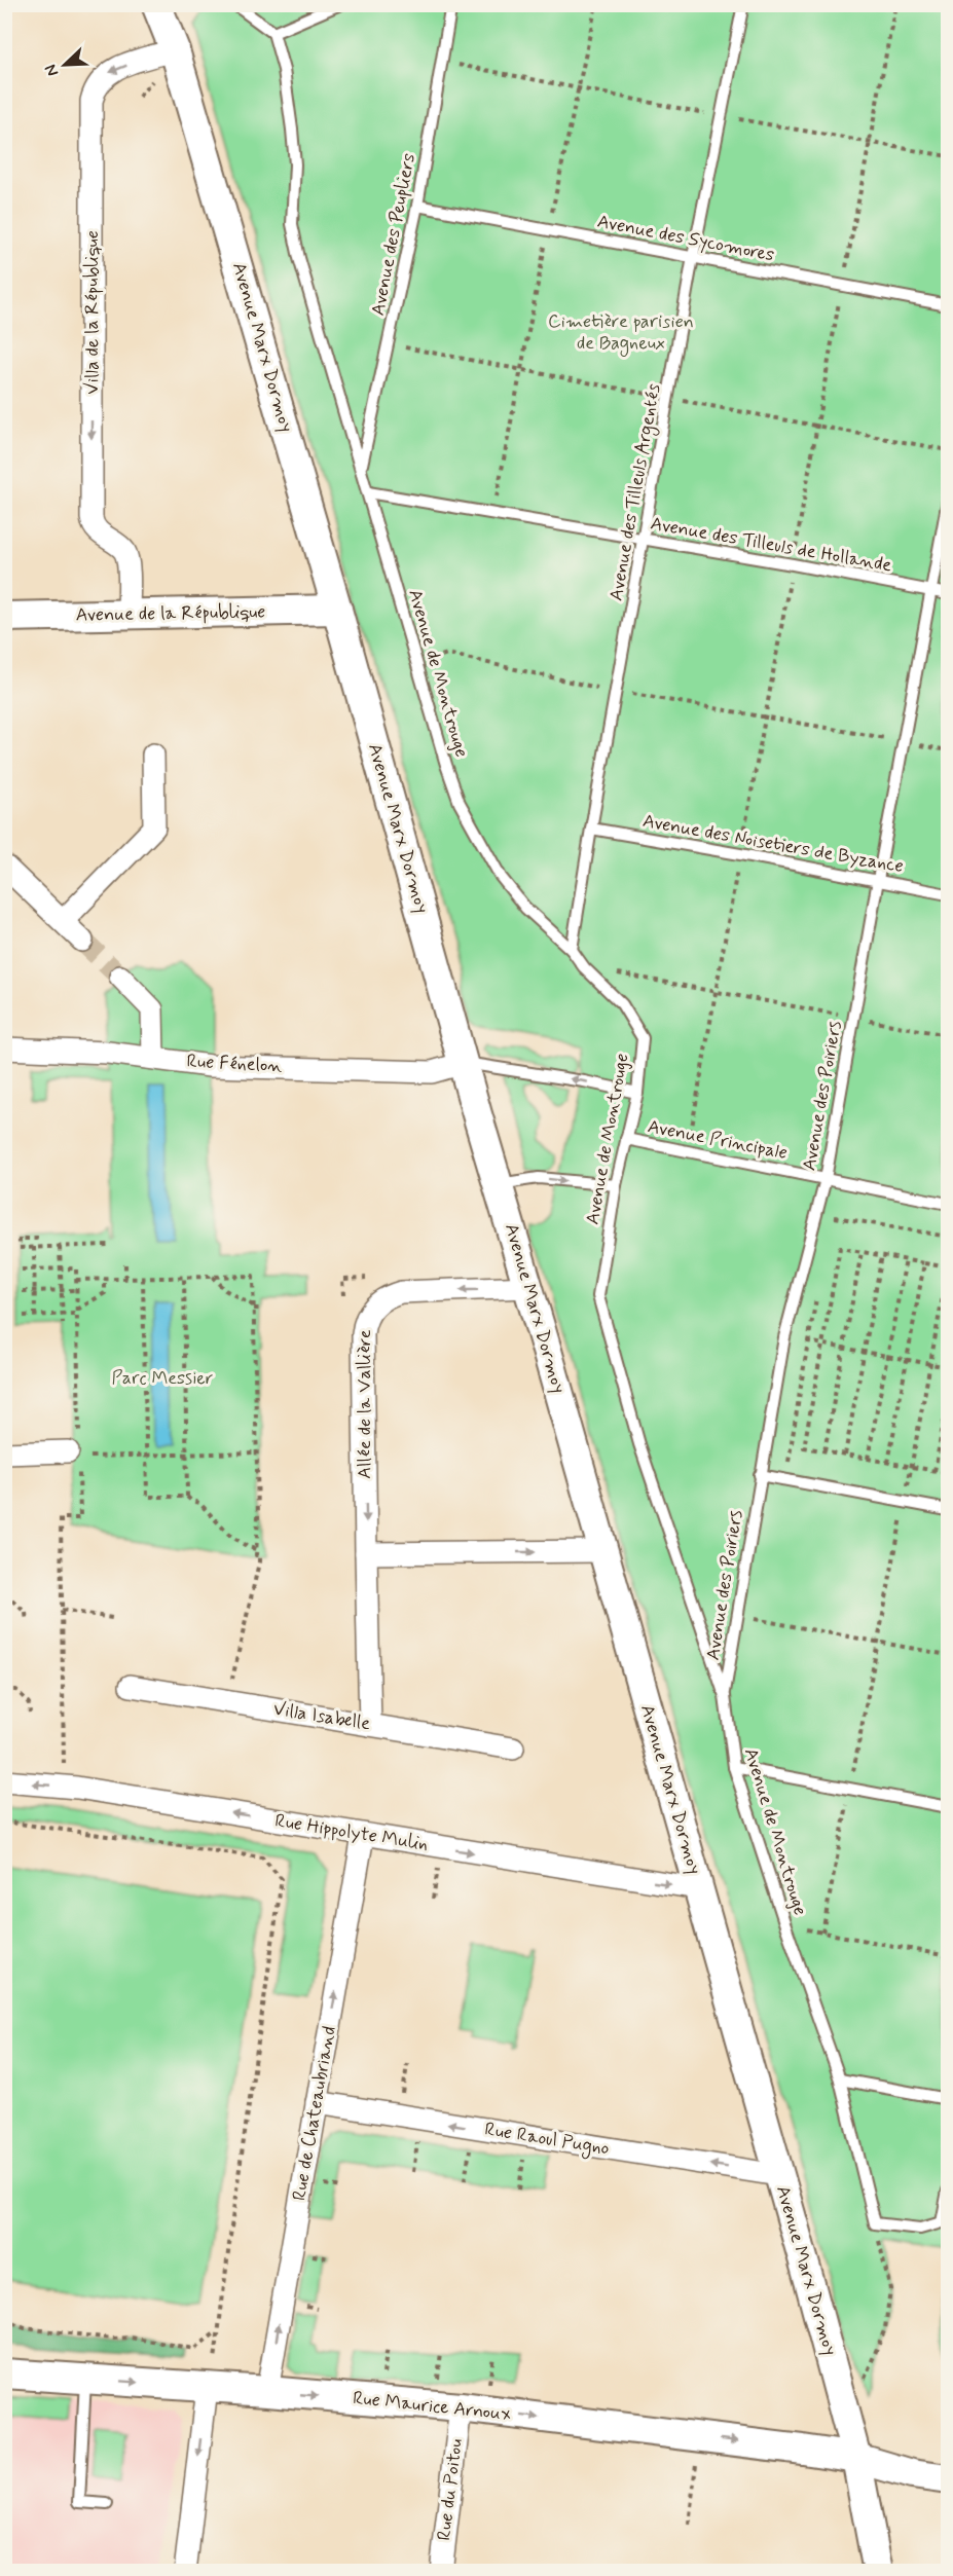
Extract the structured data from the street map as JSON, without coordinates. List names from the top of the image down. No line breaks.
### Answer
{"streets":{"main road":["Avenue Marx Dormoy","Avenue de la République","Rue Maurice Arnoux"],"street":["Villa de la République","Rue Fénelon","Allée de la Vallière","Villa Isabelle","Rue Hippolyte Mulin","Rue de Chateaubriand","Rue Raoul Pugno","Rue du Poitou"],"lane":["Avenue des Peupliers","Avenue des Sycomores","Avenue des Tilleuls Argentés","Avenue des Tilleuls de Hollande","Avenue de Montrouge","Avenue des Noisetiers de Byzance","Avenue des Poiriers","Avenue Principale"]},"crossings":[["Avenue des Peupliers","Avenue des Sycomores"],["Avenue des Peupliers","Avenue de Montrouge"],["Avenue des Sycomores","Avenue des Tilleuls Argentés"],["Villa de la République","Avenue Marx Dormoy"],["Villa de la République","Avenue de la République"],["Avenue Marx Dormoy","Avenue de la République"],["Avenue Marx Dormoy","Rue Fénelon"],["Avenue Marx Dormoy","Allée de la Vallière"],["Avenue Marx Dormoy","Rue Hippolyte Mulin"],["Avenue Marx Dormoy","Rue Raoul Pugno"],["Avenue Marx Dormoy","Rue Maurice Arnoux"],["Avenue des Tilleuls Argentés","Avenue des Tilleuls de Hollande"],["Avenue des Tilleuls Argentés","Avenue de Montrouge"],["Avenue des Tilleuls Argentés","Avenue des Noisetiers de Byzance"],["Avenue des Tilleuls de Hollande","Avenue de Montrouge"],["Avenue des Tilleuls de Hollande","Avenue des Poiriers"],["Avenue de Montrouge","Avenue des Poiriers"],["Avenue de Montrouge","Avenue Principale"],["Avenue des Noisetiers de Byzance","Avenue des Poiriers"],["Avenue des Poiriers","Avenue Principale"],["Allée de la Vallière","Villa Isabelle"],["Rue Hippolyte Mulin","Rue de Chateaubriand"],["Rue de Chateaubriand","Rue Raoul Pugno"],["Rue de Chateaubriand","Rue Maurice Arnoux"],["Rue Maurice Arnoux","Rue du Poitou"]],"one_way":["Villa de la République","Rue de Chateaubriand","Rue Raoul Pugno","Rue Maurice Arnoux"],"parks":["Cimetière parisien de Bagneux","Parc Messier"],"north":"bottom left"}
